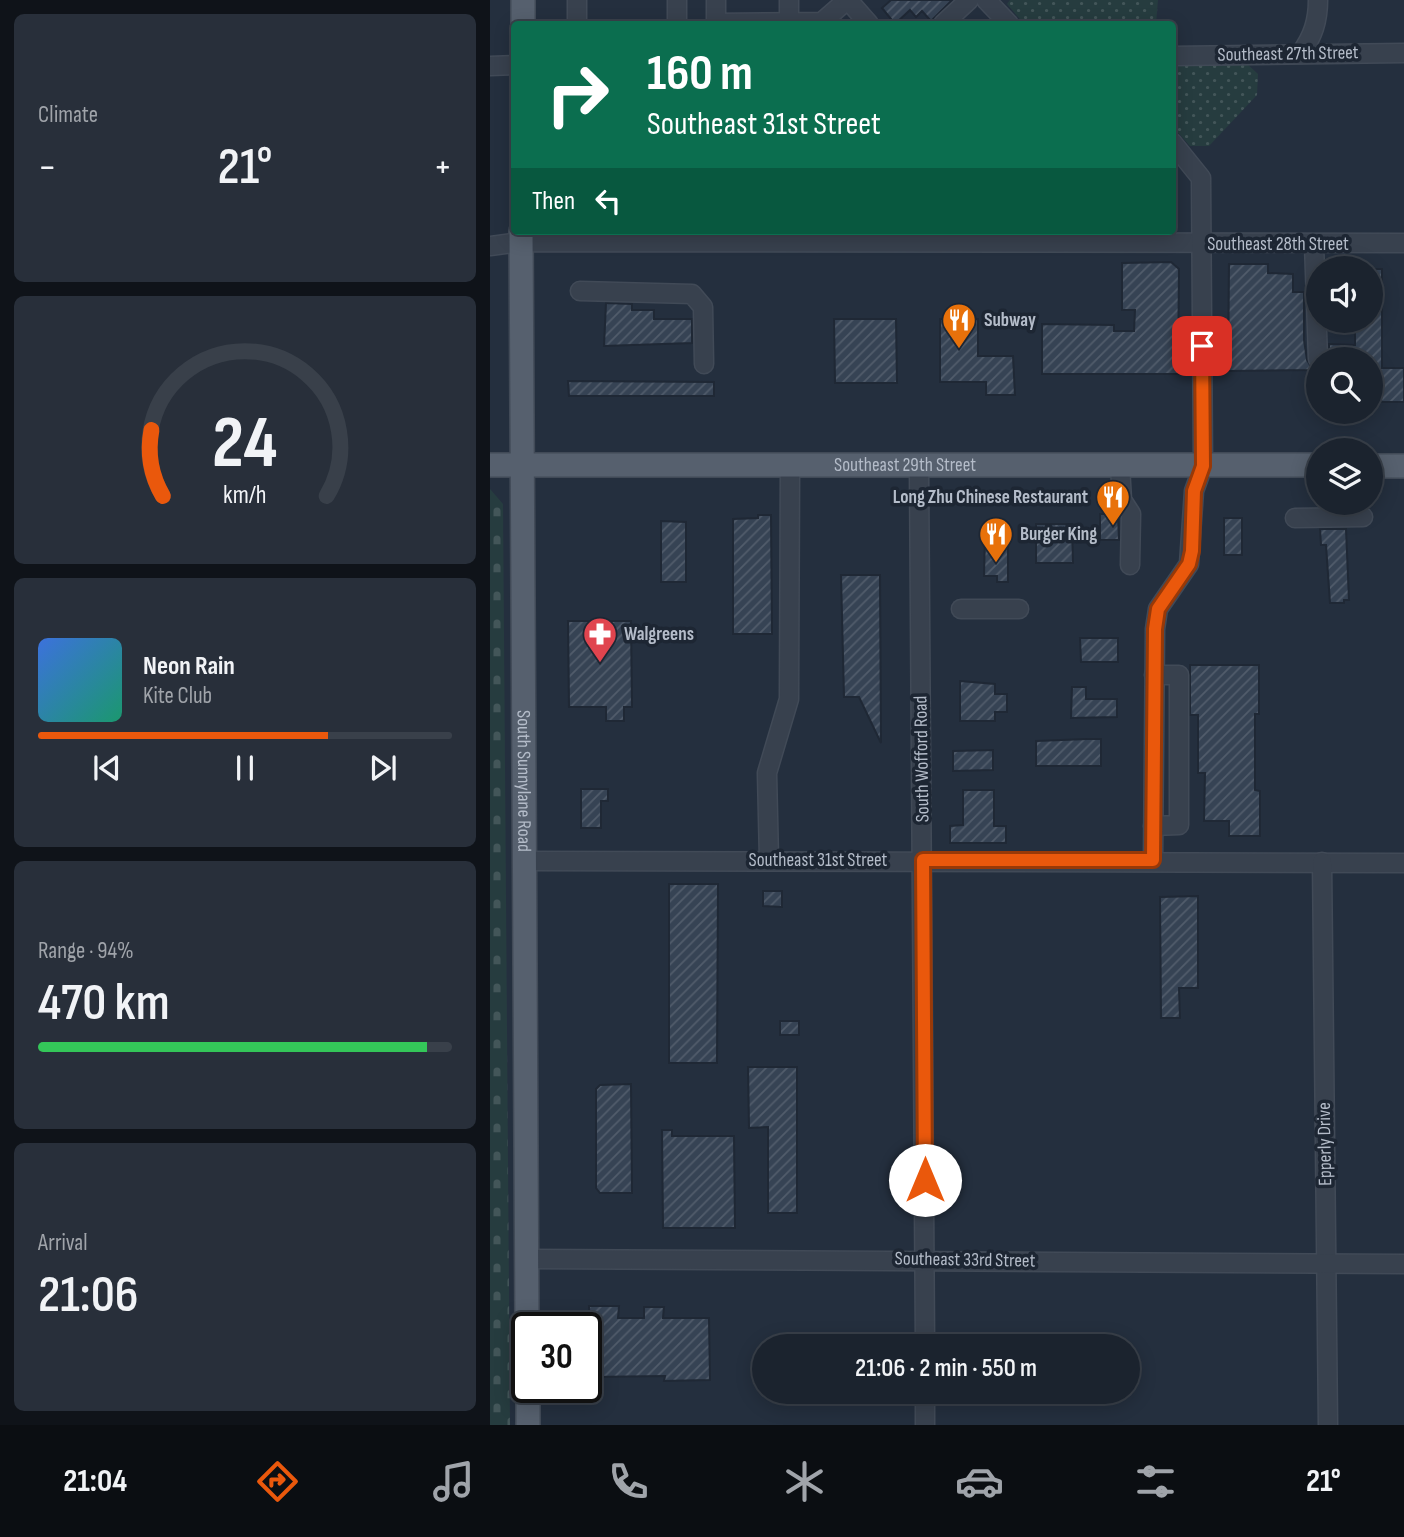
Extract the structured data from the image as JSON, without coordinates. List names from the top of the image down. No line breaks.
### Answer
{"streets":{"main road":["Southeast 29th Street","South Sunnylane Road"],"street":["Southeast 27th Street","Southeast 28th Street","South Wofford Road","Southeast 31st Street","Epperly Drive","Southeast 33rd Street"]},"crossings":[["Southeast 28th Street","South Sunnylane Road"],["Southeast 29th Street","South Wofford Road"],["Southeast 29th Street","South Sunnylane Road"],["South Wofford Road","Southeast 31st Street"],["South Wofford Road","Southeast 33rd Street"],["South Sunnylane Road","Southeast 31st Street"],["South Sunnylane Road","Southeast 33rd Street"],["Southeast 31st Street","Epperly Drive"],["Epperly Drive","Southeast 33rd Street"]],"places":{"restaurant":["Subway","Long Zhu Chinese Restaurant","Burger King"],"pharmacy":["Walgreens"]},"page":{"tile":["Climate",["Range · 94%","470 km"],["Arrival","21:06"]],"turn":["160 m","Southeast 31st Street"],"heat":["−","21°","+"],"then":"Then","song":["Neon Rain","Kite Club"],"limit":"30","trip":"21:06 · 2 min · 550 m","tabs":["21:04","21°"],"gauge":["24","km/h"]}}
